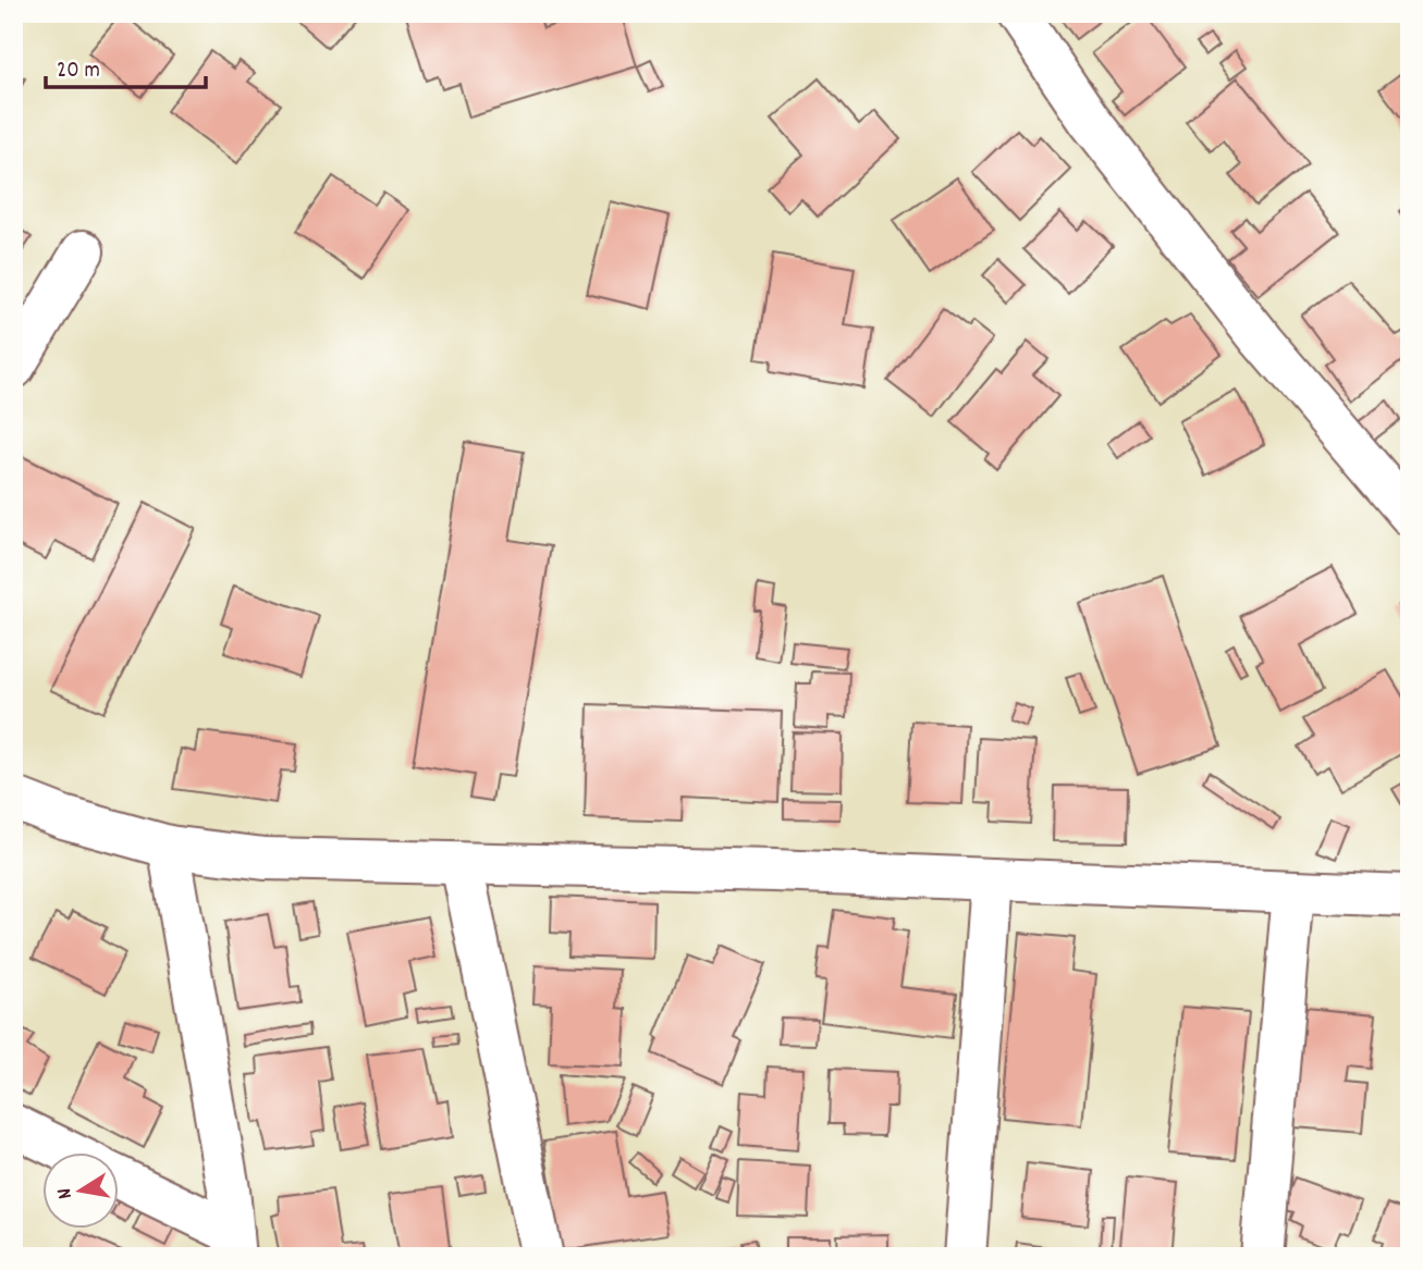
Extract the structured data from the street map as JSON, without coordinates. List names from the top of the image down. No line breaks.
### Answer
{"scale_bar":"20 m","north":"left"}
